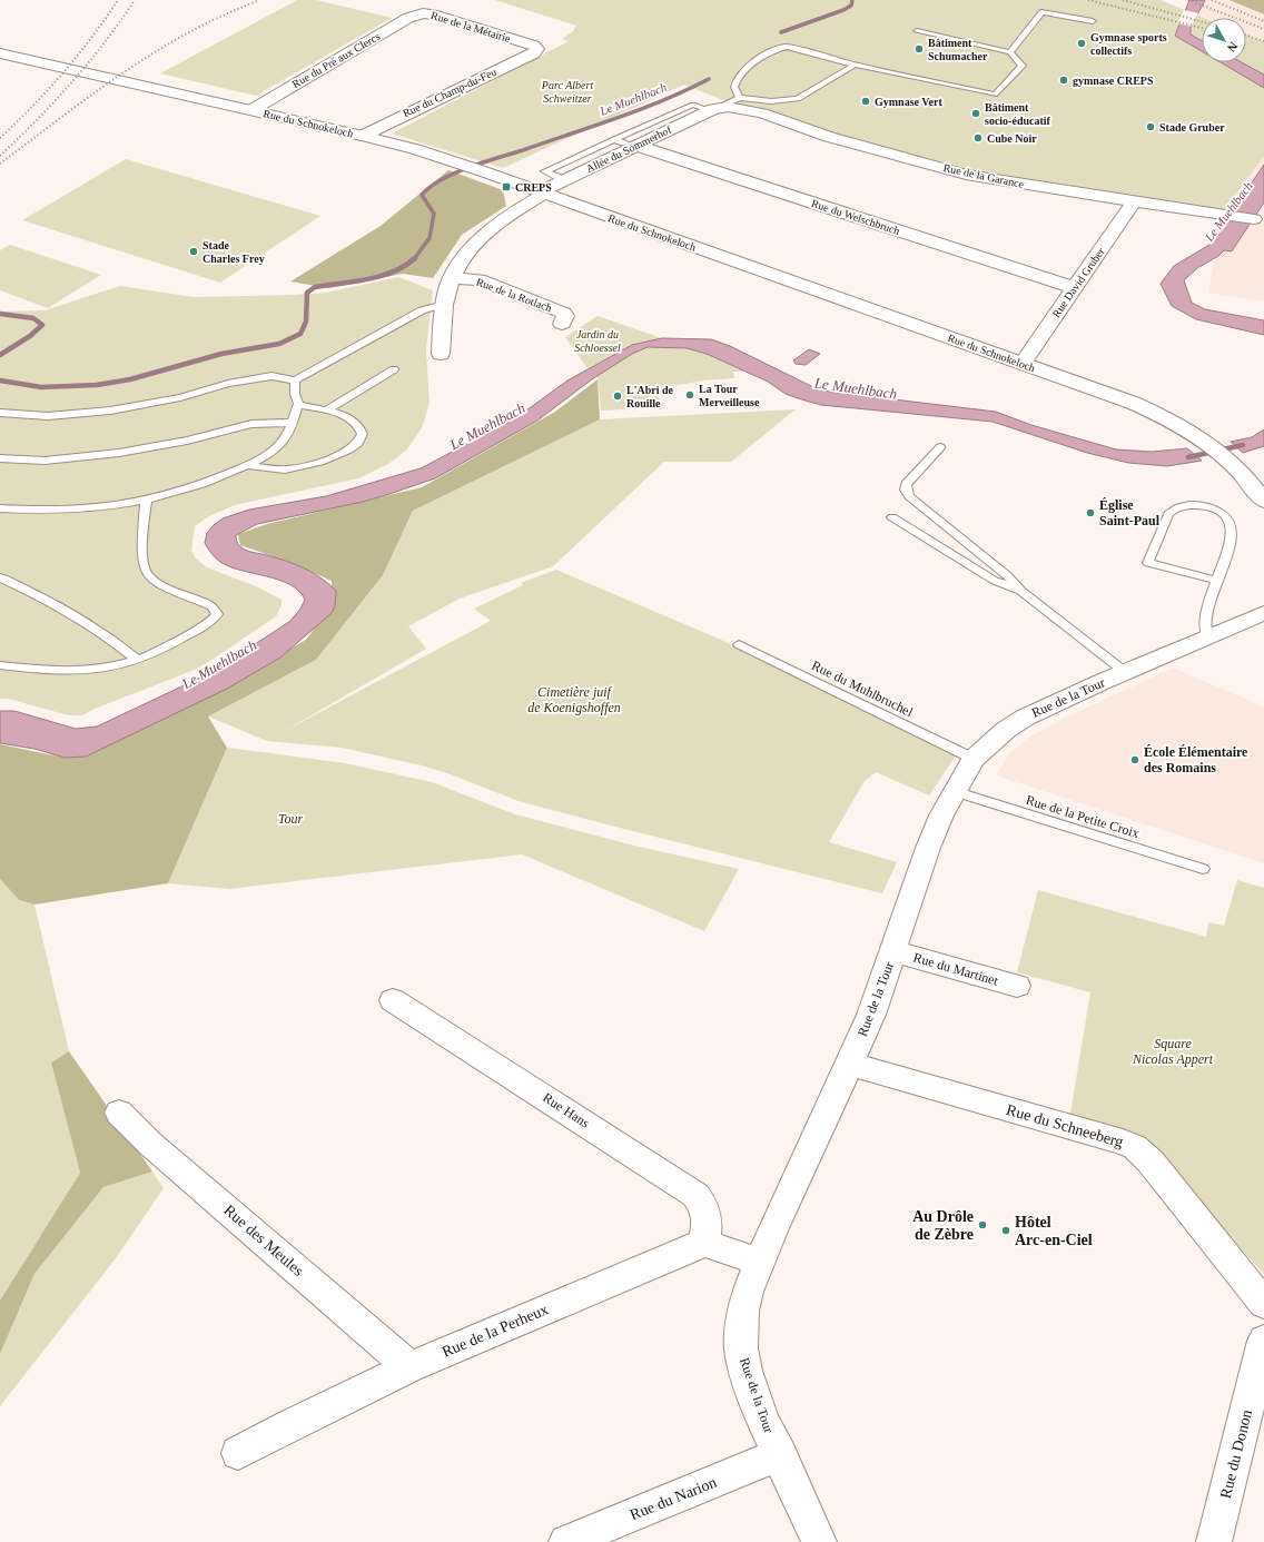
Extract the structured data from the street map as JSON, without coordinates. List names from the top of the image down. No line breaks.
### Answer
{"streets":{"street":["Rue de la Métairie","Rue du Pré aux Clercs","Rue du Champ-du-Feu","Rue du Schnokeloch","Allée du Sommerhof","Rue de la Garance","Rue du Welschbruch","Rue David Gruber","Rue de la Rotlach","Rue de la Tour","Rue du Martinet","Rue Hans","Rue du Schneeberg","Rue des Meules","Rue de la Perheux","Rue du Donon","Rue du Narion"],"lane":["Rue du Muhlbruchel","Rue de la Petite Croix"]},"crossings":[["Rue de la Métairie","Rue du Pré aux Clercs"],["Rue de la Métairie","Rue du Champ-du-Feu"],["Rue du Pré aux Clercs","Rue du Schnokeloch"],["Rue du Champ-du-Feu","Rue du Schnokeloch"],["Rue du Schnokeloch","Allée du Sommerhof"],["Rue du Schnokeloch","Rue David Gruber"],["Allée du Sommerhof","Rue de la Garance"],["Allée du Sommerhof","Rue du Welschbruch"],["Allée du Sommerhof","Rue de la Rotlach"],["Rue de la Garance","Rue David Gruber"],["Rue du Welschbruch","Rue David Gruber"],["Rue du Muhlbruchel","Rue de la Tour"],["Rue de la Tour","Rue de la Petite Croix"],["Rue de la Tour","Rue du Martinet"],["Rue de la Tour","Rue du Schneeberg"],["Rue de la Tour","Rue du Narion"],["Rue Hans","Rue de la Perheux"],["Rue des Meules","Rue de la Perheux"]],"water":["Le Muehlbach"],"parks":["Parc Albert Schweitzer","Jardin du Schloessel","Cimetière juif de Koenigshoffen","Tour","Square Nicolas Appert"],"places":{"other":["Gymnase sports collectifs","Bâtiment Schumacher","gymnase CREPS","Gymnase Vert","Bâtiment socio-éducatif","Stade Gruber","Cube Noir","Stade Charles Frey","La Tour Merveilleuse","L'Abri de Rouille","Église Saint-Paul","École Élémentaire des Romains","Au Drôle de Zèbre","Hôtel Arc-en-Ciel"],"transit":["CREPS"]},"north":"bottom right"}
